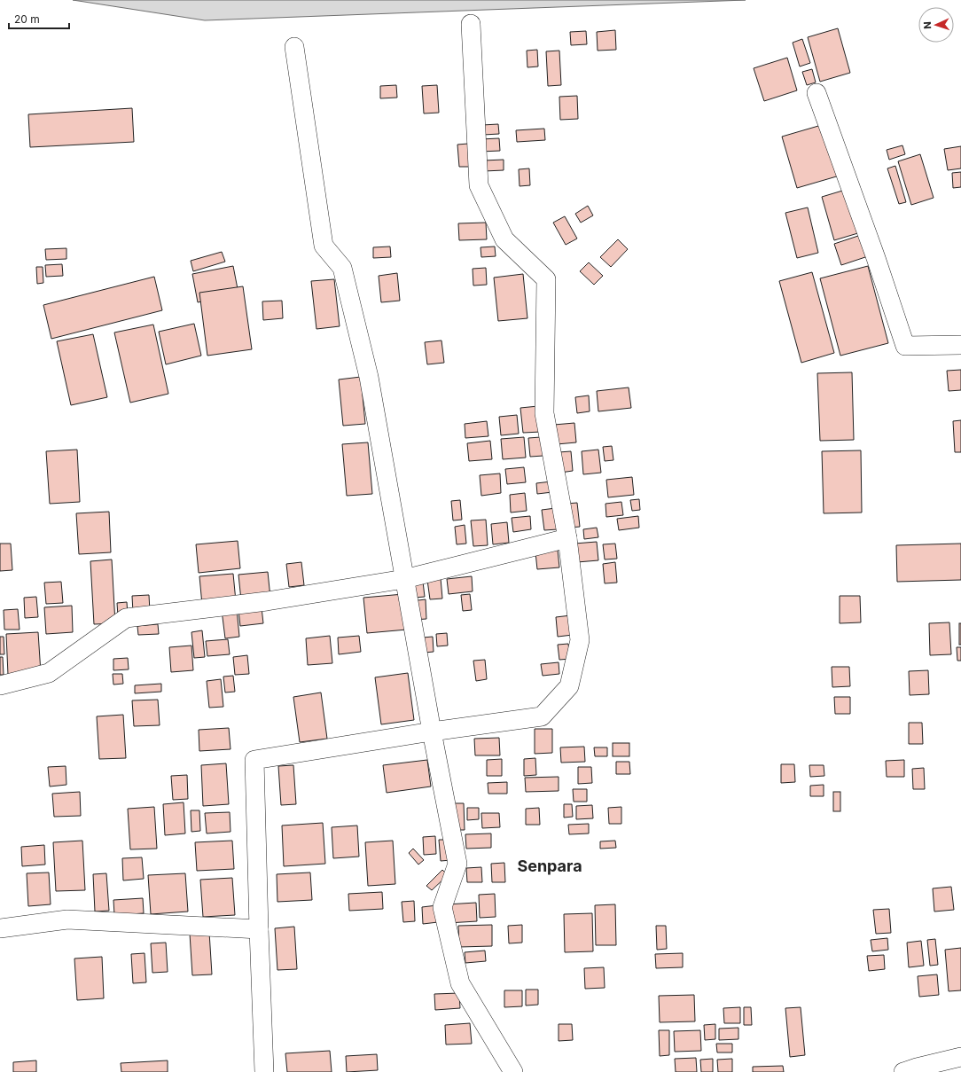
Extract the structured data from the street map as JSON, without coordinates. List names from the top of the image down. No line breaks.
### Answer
{"districts":["Senpara"],"scale_bar":"20 m","north":"left"}
